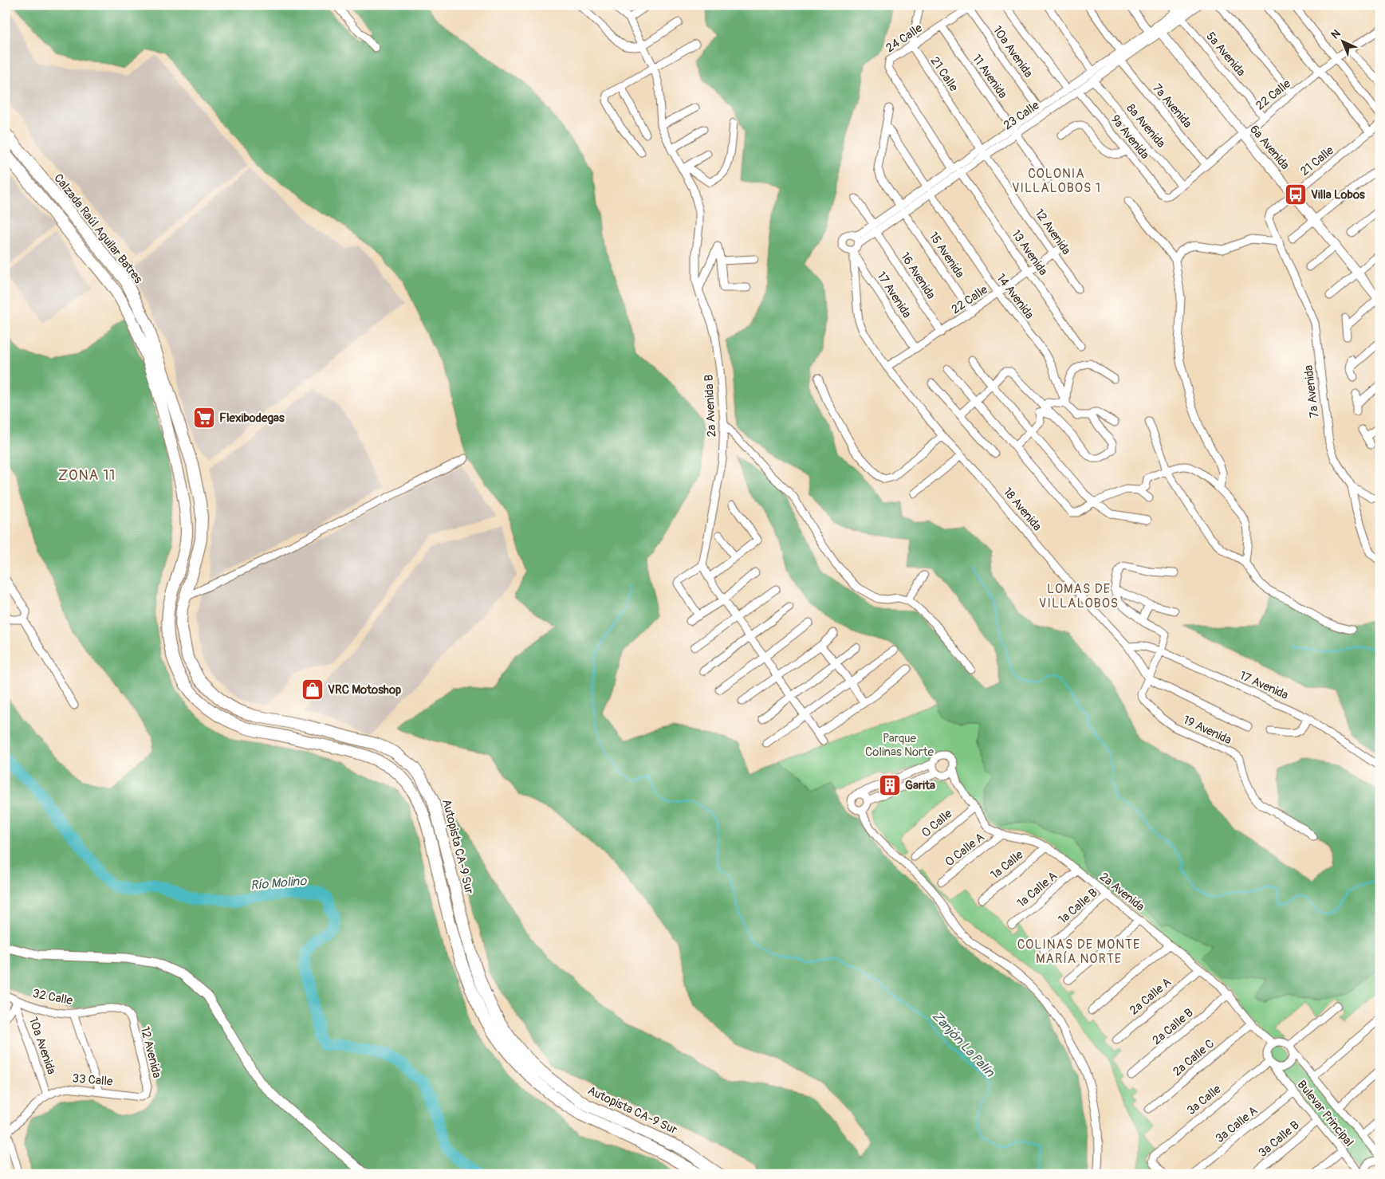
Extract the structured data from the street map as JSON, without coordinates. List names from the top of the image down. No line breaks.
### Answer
{"streets":{"highway":["Calzada Raúl Aguilar Batres","Autopista CA-9 Sur"],"main road":["23 Calle","6a Avenida"],"street":["24 Calle","10a Avenida","5a Avenida","21 Calle","11 Avenida","22 Calle","7a Avenida","8a Avenida","9a Avenida","12 Avenida","13 Avenida","15 Avenida","16 Avenida","17 Avenida","14 Avenida","2a Avenida B","18 Avenida","19 Avenida","0 Calle","0 Calle A","1a Calle","1a Calle A","2a Avenida","1a Calle B","2a Calle A","32 Calle","2a Calle B","2a Calle C","33 Calle","3a Calle","Bulevar Principal","3a Calle A","3a Calle B"]},"crossings":[["24 Calle","10a Avenida"],["24 Calle","21 Calle"],["24 Calle","11 Avenida"],["24 Calle","23 Calle"],["10a Avenida","23 Calle"],["10a Avenida","32 Calle"],["10a Avenida","33 Calle"],["5a Avenida","22 Calle"],["5a Avenida","23 Calle"],["21 Calle","7a Avenida"],["21 Calle","23 Calle"],["21 Calle","6a Avenida"],["21 Calle","12 Avenida"],["11 Avenida","23 Calle"],["22 Calle","7a Avenida"],["22 Calle","8a Avenida"],["22 Calle","9a Avenida"],["22 Calle","6a Avenida"],["22 Calle","12 Avenida"],["22 Calle","13 Avenida"],["22 Calle","15 Avenida"],["22 Calle","16 Avenida"],["22 Calle","17 Avenida"],["22 Calle","14 Avenida"],["22 Calle","18 Avenida"],["7a Avenida","23 Calle"],["23 Calle","8a Avenida"],["23 Calle","9a Avenida"],["23 Calle","6a Avenida"],["23 Calle","12 Avenida"],["23 Calle","13 Avenida"],["23 Calle","15 Avenida"],["23 Calle","16 Avenida"],["23 Calle","17 Avenida"],["23 Calle","14 Avenida"],["23 Calle","18 Avenida"],["Calzada Raúl Aguilar Batres","Autopista CA-9 Sur"],["12 Avenida","32 Calle"],["12 Avenida","33 Calle"],["17 Avenida","18 Avenida"],["18 Avenida","19 Avenida"],["0 Calle","2a Avenida"],["0 Calle A","2a Avenida"],["1a Calle","2a Avenida"],["1a Calle A","2a Avenida"],["2a Avenida","1a Calle B"],["2a Avenida","2a Calle A"],["2a Avenida","2a Calle B"],["2a Avenida","2a Calle C"],["2a Avenida","3a Calle"],["2a Avenida","Bulevar Principal"],["3a Calle","Bulevar Principal"],["Bulevar Principal","3a Calle A"],["Bulevar Principal","3a Calle B"]],"districts":["COLONIA VILLALOBOS 1","ZONA 11","LOMAS DE VILLALOBOS","COLINAS DE MONTE MARÍA NORTE"],"water":["Río Molino","Zanjón La Palín"],"parks":["Parque Colinas Norte"],"places":{"bus stop":["Villa Lobos"],"supermarket":["Flexibodegas"],"shop":["VRC Motoshop"],"building":["Garita"]},"north":"top left"}
